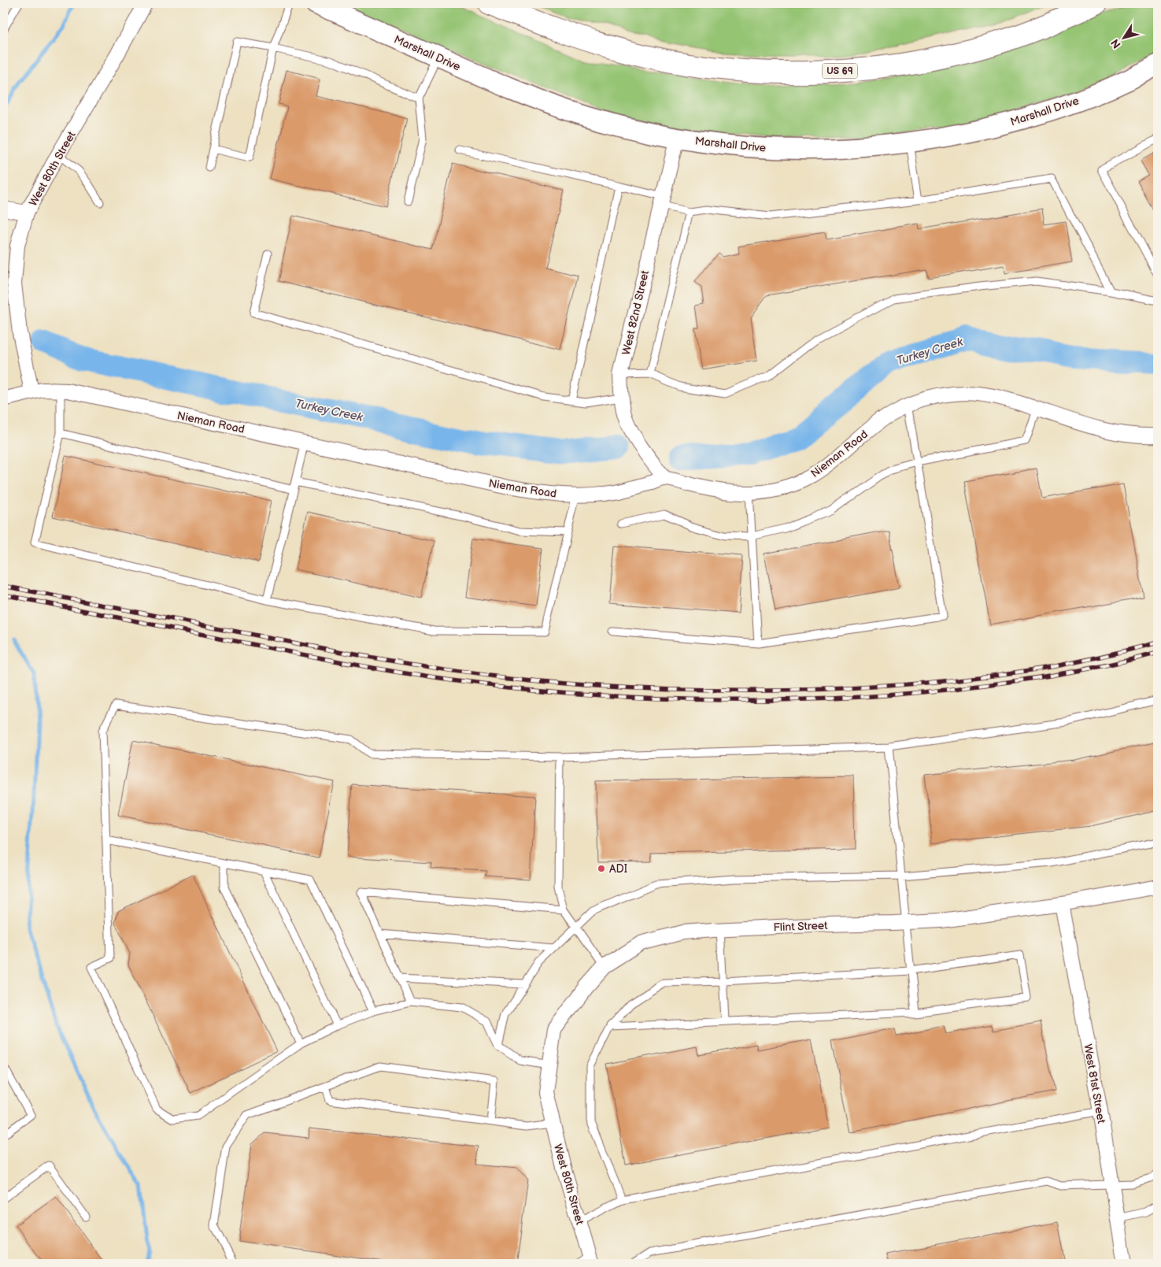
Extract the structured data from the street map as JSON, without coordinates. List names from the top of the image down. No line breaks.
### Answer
{"streets":{"highway":["US 69"],"street":["Marshall Drive","West 80th Street","West 82nd Street","Nieman Road","Flint Street","West 81st Street"]},"crossings":[["Marshall Drive","West 82nd Street"],["West 80th Street","Nieman Road"],["West 80th Street","Flint Street"],["West 82nd Street","Nieman Road"],["Flint Street","West 81st Street"]],"water":["Turkey Creek"],"places":["ADI"],"north":"bottom left"}
